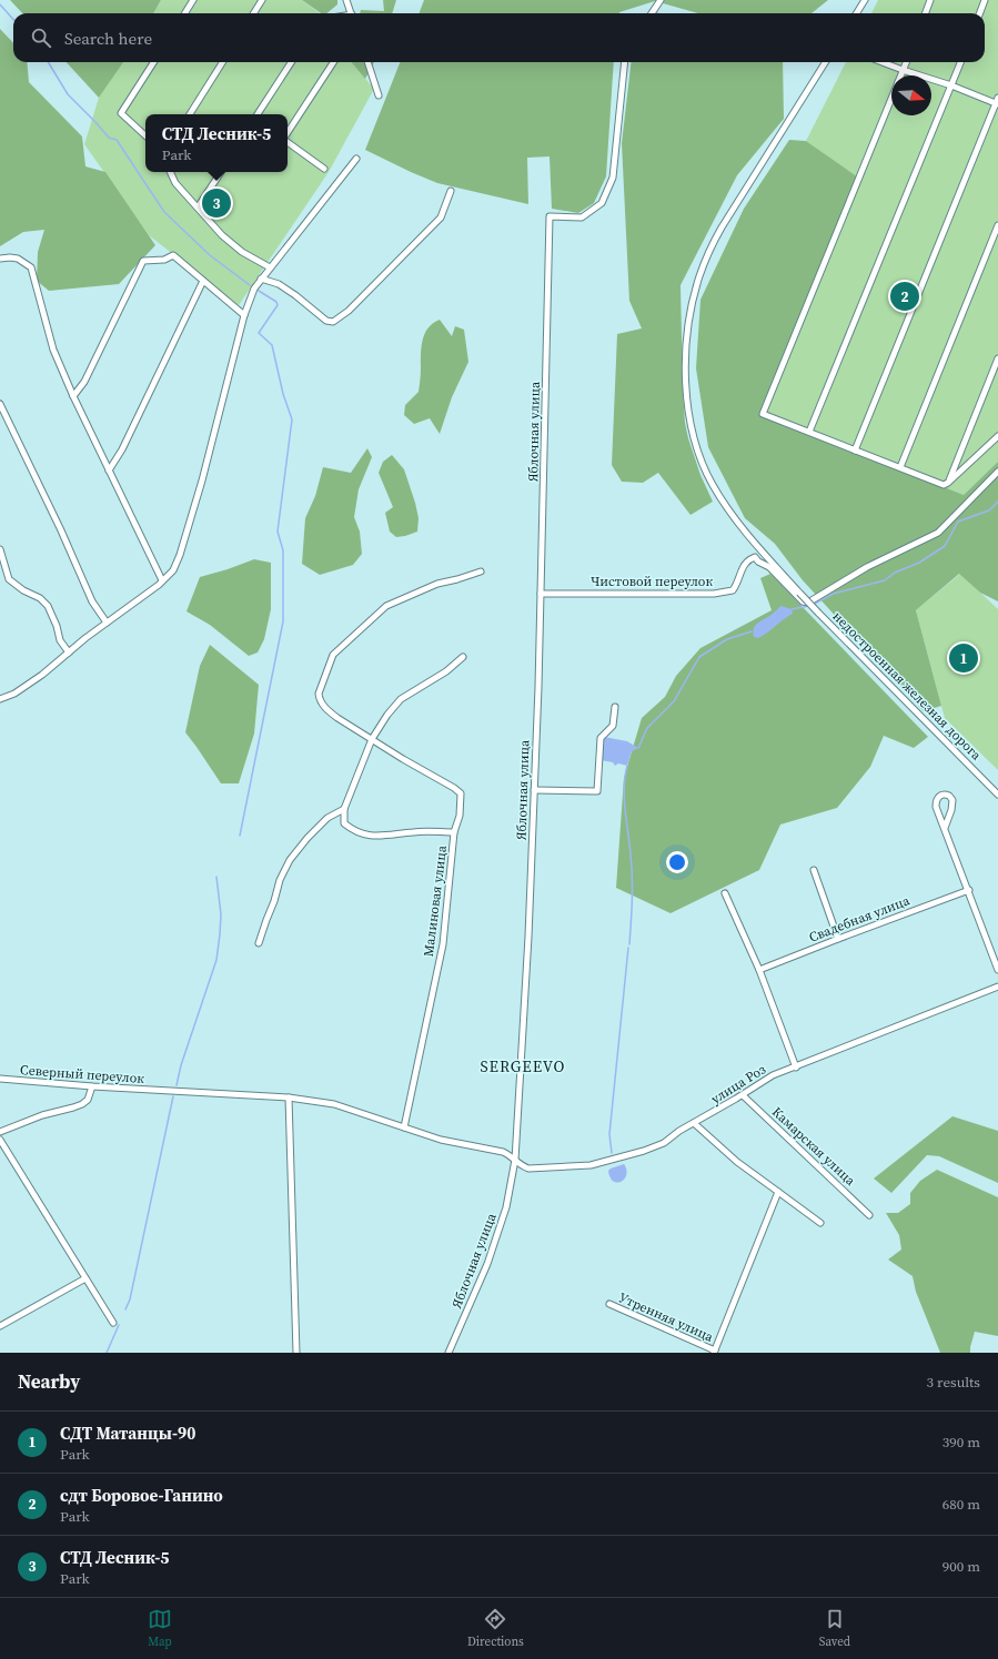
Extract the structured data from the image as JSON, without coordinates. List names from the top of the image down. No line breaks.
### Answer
{"streets":{"street":["Яблочная улица","Чистовой переулок","недостроенная железная дорога","Малиновая улица","Свадебная улица","Северный переулок","улица Роз","Камарская улица","Утренняя улица"]},"crossings":[["Яблочная улица","Чистовой переулок"],["Яблочная улица","улица Роз"],["Малиновая улица","улица Роз"],["Северный переулок","улица Роз"],["улица Роз","Камарская улица"]],"districts":["SERGEEVO"],"north":"right","page":{"search":"Search here","popup":["СТД Лесник-5","Park"],"pins":["3","2","1"],"heading":["Nearby","3 results"],"list":[{"mark":"1","name":"СДТ Матанцы-90","note":"Park","value":"390 m"},{"mark":"2","name":"сдт Боровое-Ганино","note":"Park","value":"680 m"},{"mark":"3","name":"СТД Лесник-5","note":"Park","value":"900 m"}],"nav":["Map","Directions","Saved"]}}
